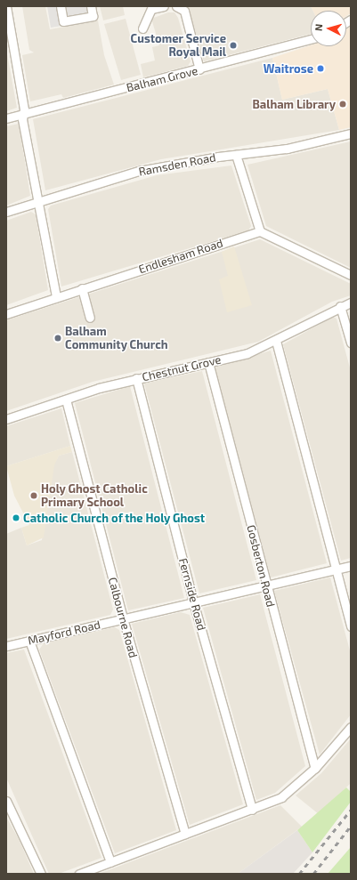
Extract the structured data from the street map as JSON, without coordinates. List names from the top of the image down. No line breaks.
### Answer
{"streets":{"street":["Balham Grove","Ramsden Road","Endlesham Road","Chestnut Grove","Gosberton Road","Fernside Road","Calbourne Road","Mayford Road"]},"crossings":[["Chestnut Grove","Gosberton Road"],["Chestnut Grove","Fernside Road"],["Chestnut Grove","Calbourne Road"],["Gosberton Road","Mayford Road"],["Fernside Road","Mayford Road"],["Calbourne Road","Mayford Road"]],"places":["Customer Service Royal Mail","Waitrose","Balham Library","Balham Community Church","Holy Ghost Catholic Primary School","Catholic Church of the Holy Ghost"],"north":"left"}
